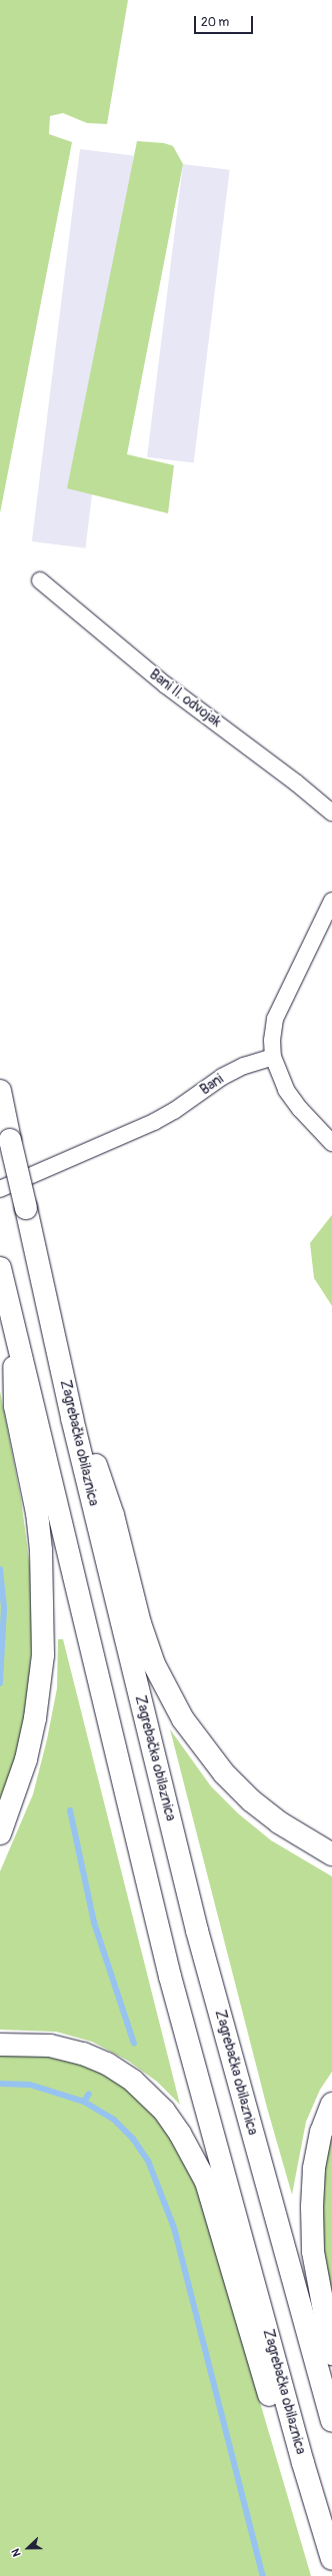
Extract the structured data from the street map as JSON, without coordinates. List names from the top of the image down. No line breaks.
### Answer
{"streets":{"highway":["Zagrebačka obilaznica"],"street":["Bani II. odvojak","Bani"]},"scale_bar":"20 m","north":"left"}
